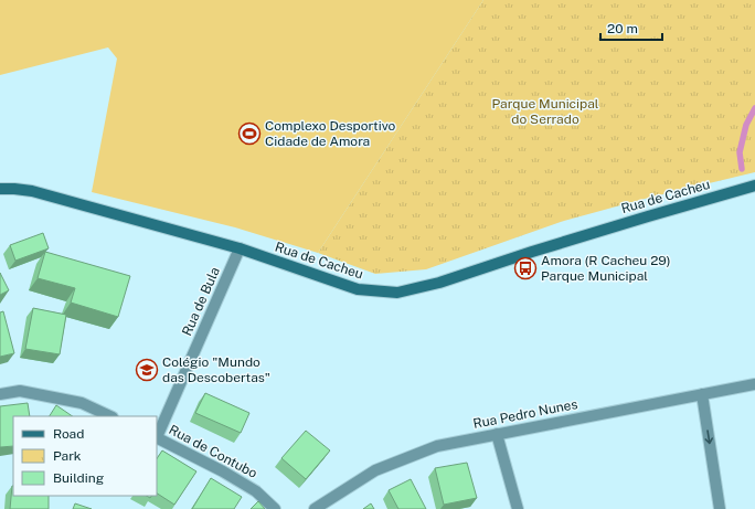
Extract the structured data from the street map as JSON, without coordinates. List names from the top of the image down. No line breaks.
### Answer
{"streets":{"main road":["Rua de Cacheu"],"street":["Rua de Bula","Rua Pedro Nunes","Rua de Contubo"]},"crossings":[["Rua de Cacheu","Rua de Bula"],["Rua de Bula","Rua de Contubo"]],"parks":["Parque Municipal do Serrado"],"places":{"sports":["Complexo Desportivo Cidade de Amora"],"bus stop":["Amora (R Cacheu 29) Parque Municipal"],"school or university":["Colégio \"Mundo das Descobertas\""]},"legend":["Road","Park","Building"],"scale_bar":"20 m"}
